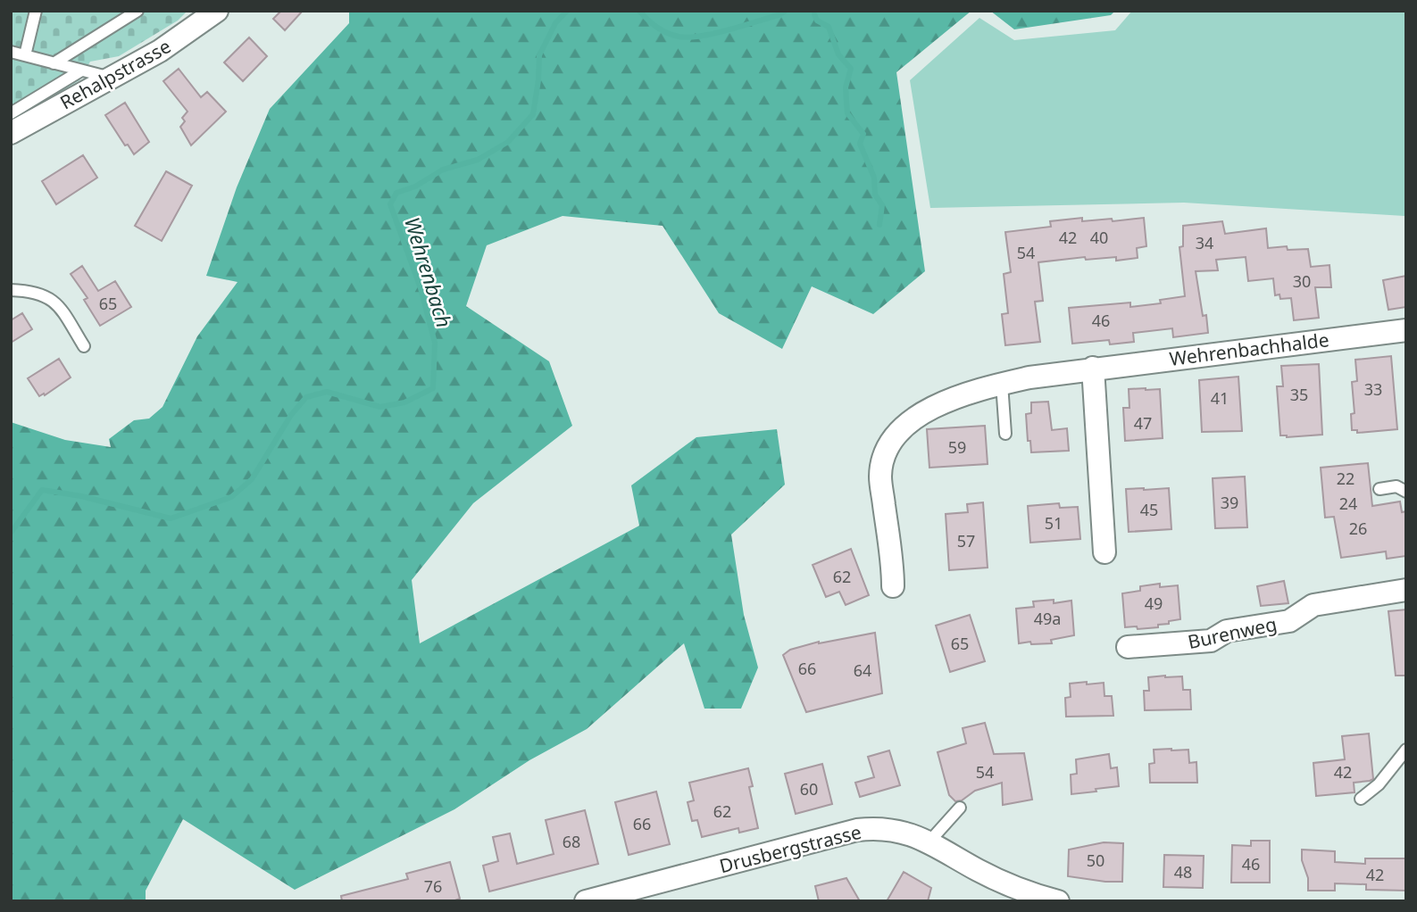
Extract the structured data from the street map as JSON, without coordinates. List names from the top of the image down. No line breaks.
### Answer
{"streets":{"street":["Rehalpstrasse","Wehrenbachhalde","Burenweg","Drusbergstrasse"]},"water":["Wehrenbach"],"house_numbers":["42","40","34","54","30","65","46","33","35","41","47","59","22","39","24","45","51","26","57","62","49","49a","65","66","64","54","42","60","62","66","68","50","46","48","42","76"]}
